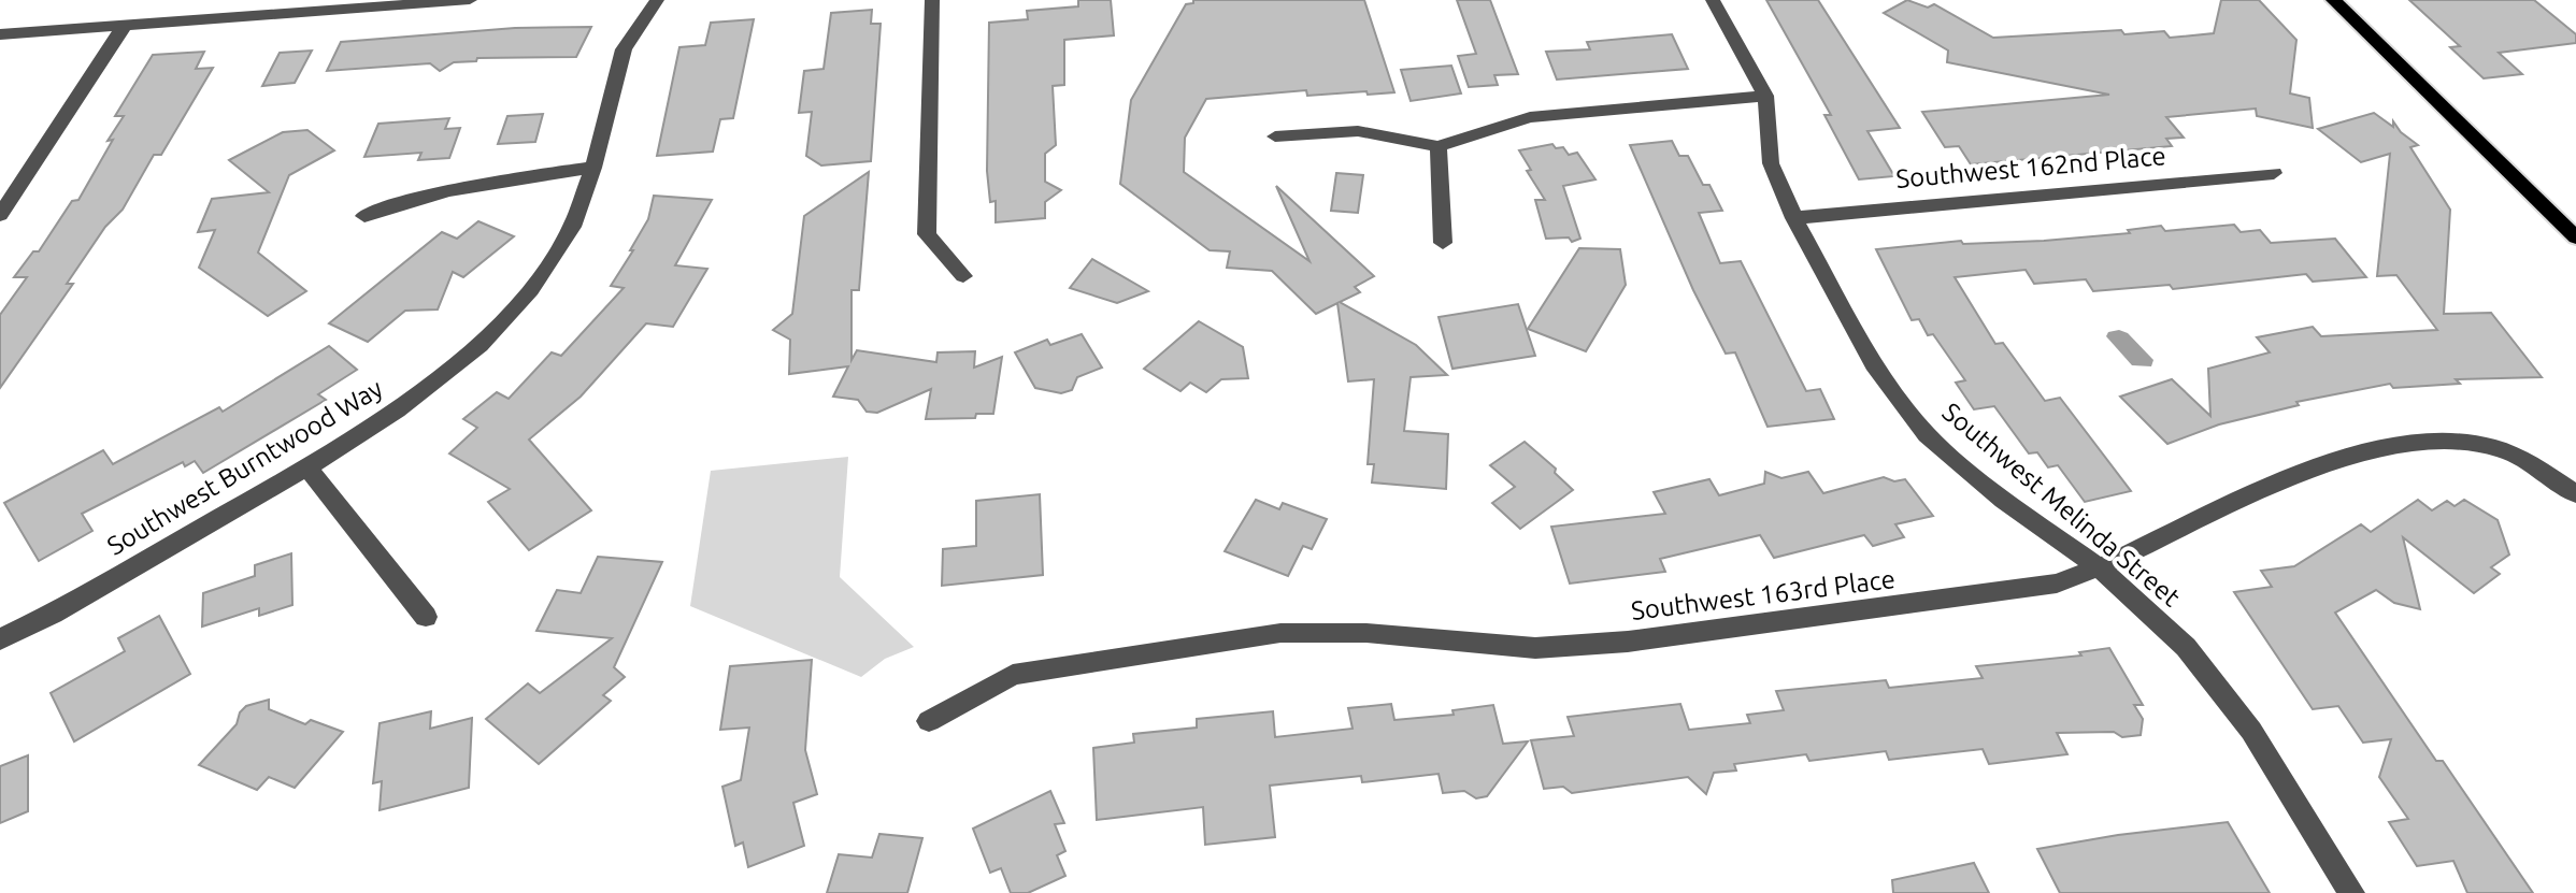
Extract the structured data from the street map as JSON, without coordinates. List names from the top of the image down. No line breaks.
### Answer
{"streets":{"street":["Southwest 162nd Place","Southwest Burntwood Way","Southwest Melinda Street","Southwest 163rd Place"]},"crossings":[["Southwest 162nd Place","Southwest Melinda Street"],["Southwest Melinda Street","Southwest 163rd Place"]]}
